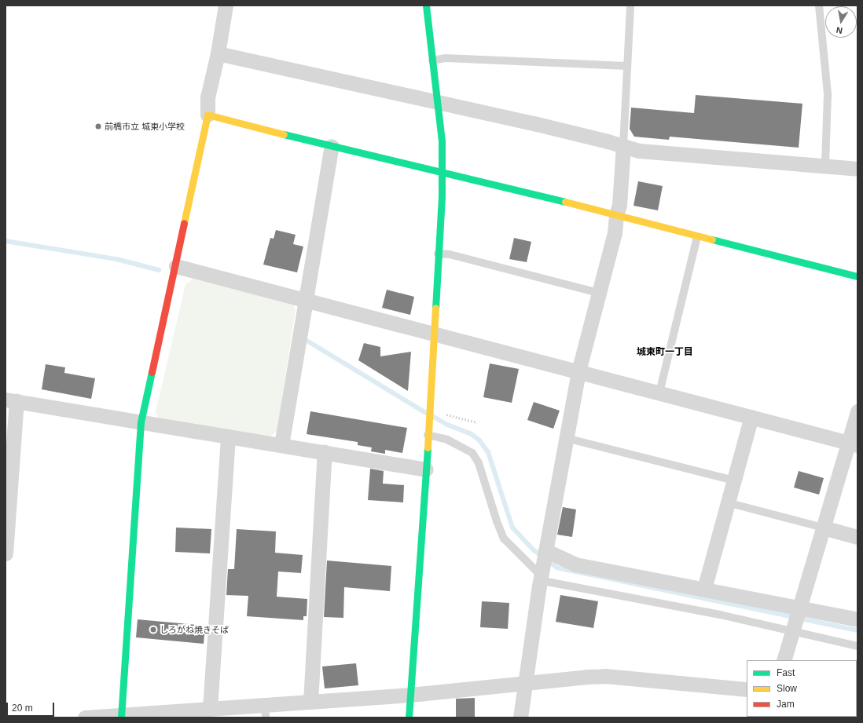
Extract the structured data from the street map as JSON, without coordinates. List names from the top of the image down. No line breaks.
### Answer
{"districts":["城東町一丁目"],"places":["前橋市立 城東小学校","しろがね焼きそば"],"legend":["Fast","Slow","Jam"],"scale_bar":"20 m","north":"bottom"}
